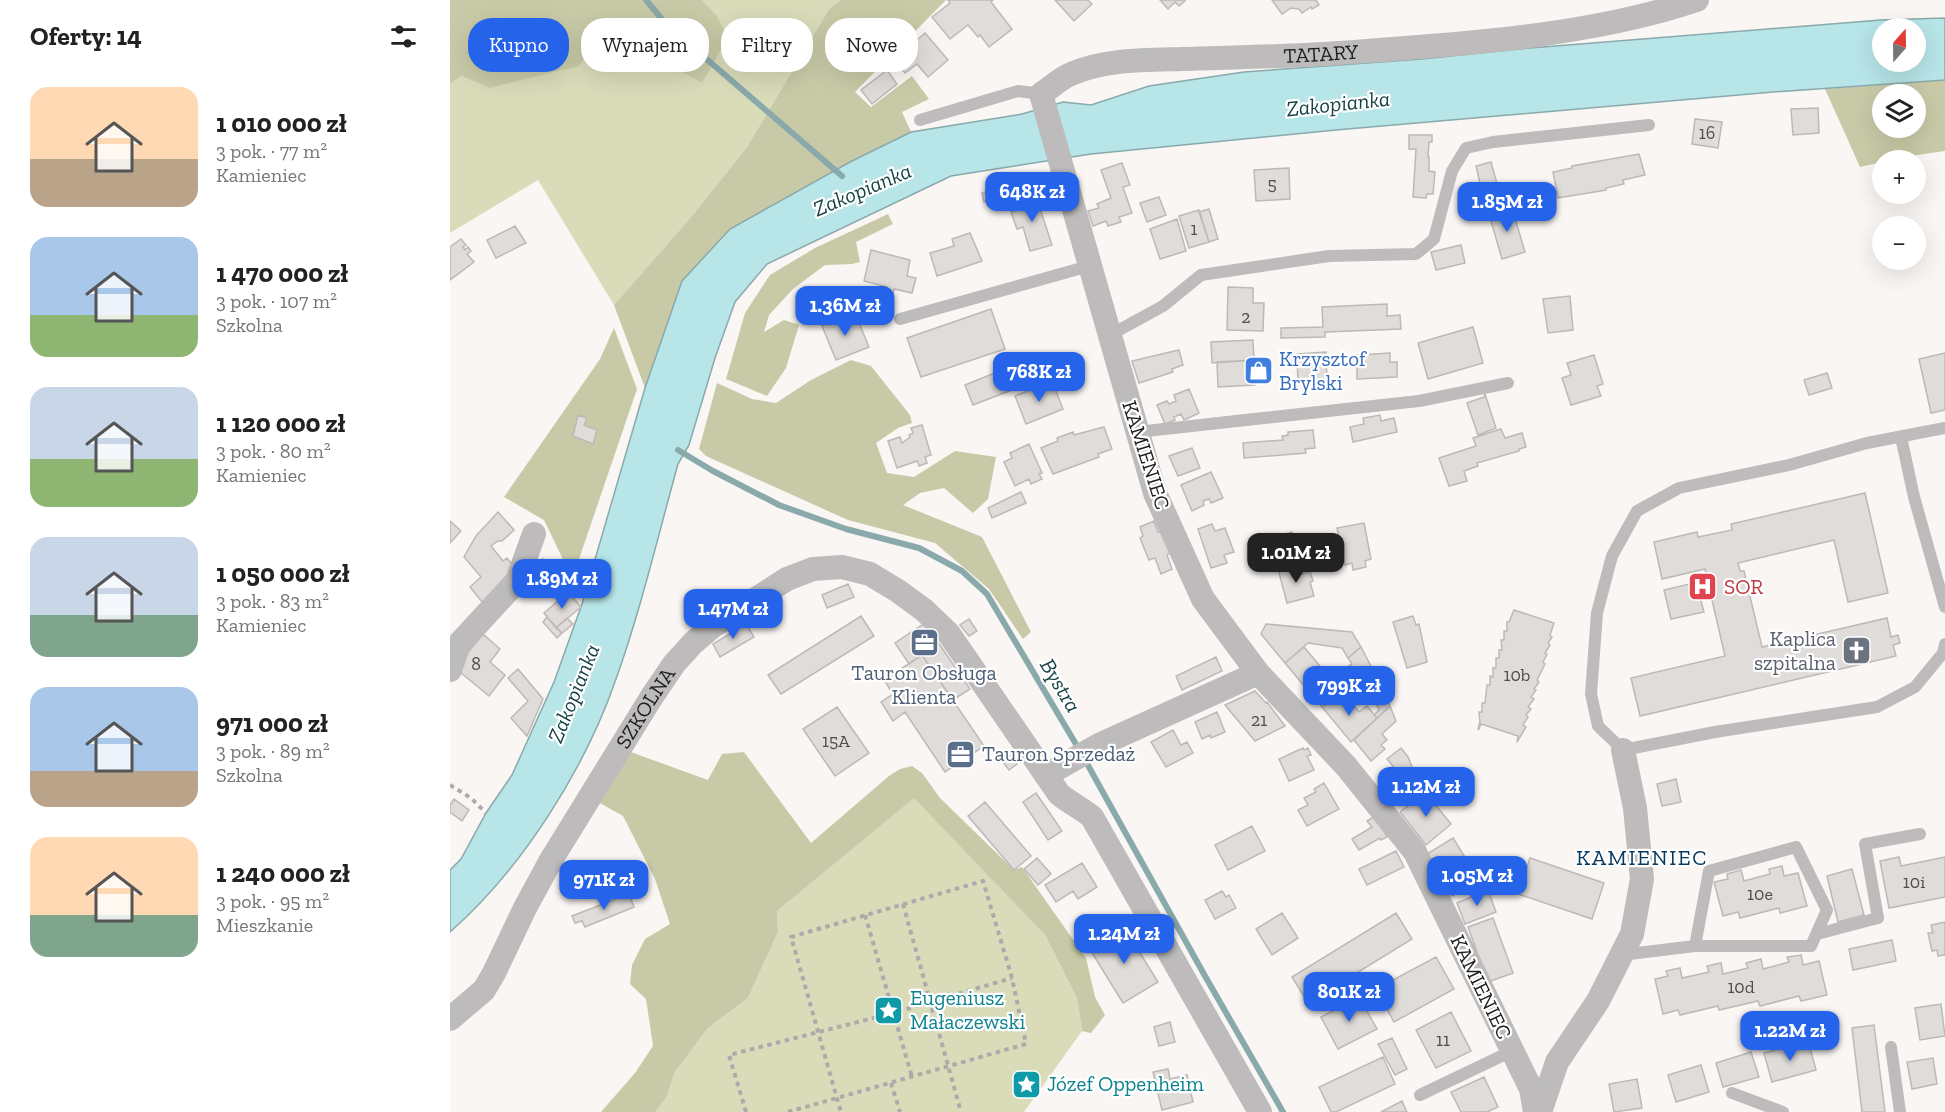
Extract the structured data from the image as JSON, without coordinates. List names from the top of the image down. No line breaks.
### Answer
{"streets":{"street":["TATARY","KAMIENIEC","SZKOLNA"]},"crossings":[["TATARY","KAMIENIEC"]],"districts":["KAMIENIEC"],"water":["Zakopianka","Bystra"],"places":{"shop":["Krzysztof Brylski"],"hospital":["SOR"],"office":["Tauron Obsługa Klienta","Tauron Sprzedaż"],"church":["Kaplica szpitalna"],"place":["Eugeniusz Małaczewski","Józef Oppenheim"]},"house_numbers":["16","5","1","2","8","10b","21","15A","10i","10e","10d","11"],"north":"top","page":{"heading":"Oferty: 14","map_buttons":["+","−"],"chip":["Kupno","Wynajem","Filtry","Nowe"],"list":[{"name":"1 010 000 zł","note":"3 pok. · 77 m² · Kamieniec"},{"name":"1 470 000 zł","note":"3 pok. · 107 m² · Szkolna"},{"name":"1 120 000 zł","note":"3 pok. · 80 m² · Kamieniec"},{"name":"1 050 000 zł","note":"3 pok. · 83 m² · Kamieniec"},{"name":"971 000 zł","note":"3 pok. · 89 m² · Szkolna"},{"name":"1 240 000 zł","note":"3 pok. · 95 m² · Mieszkanie"}],"price":["648K zł","1.85M zł","1.36M zł","768K zł","1.01M zł","1.89M zł","1.47M zł","799K zł","1.12M zł","1.05M zł","971K zł","1.24M zł","801K zł","1.22M zł"]}}
